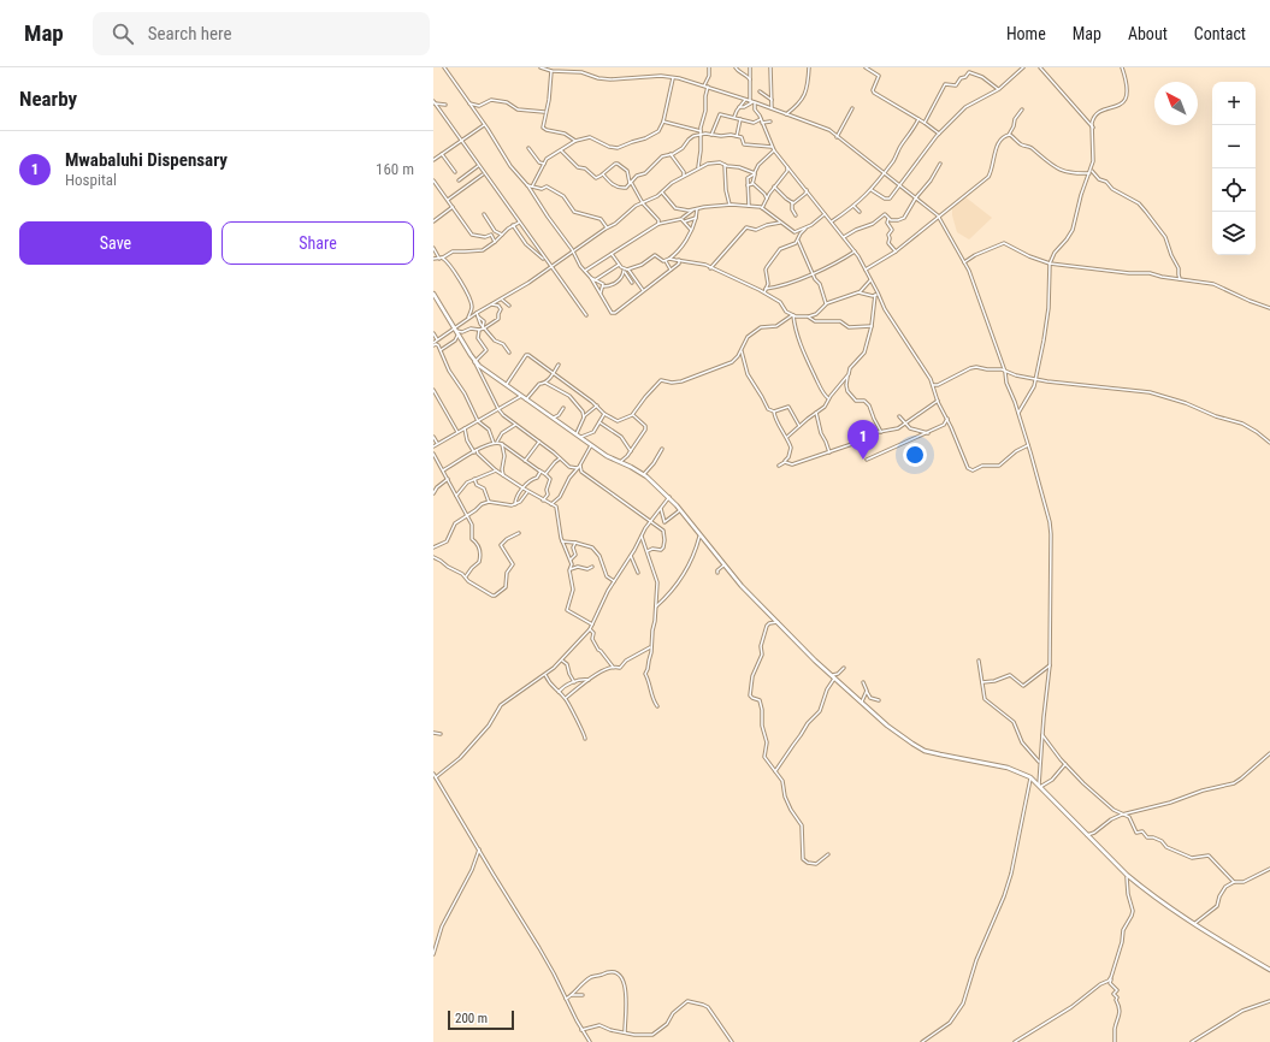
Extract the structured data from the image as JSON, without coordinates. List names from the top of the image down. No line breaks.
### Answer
{"scale_bar":"200 m","north":"top left","page":{"header":"Map","search":"Search here","nav":["Home","Map","About","Contact"],"heading":"Nearby","map_buttons":["+","−"],"list":[{"mark":"1","name":"Mwabaluhi Dispensary","note":"Hospital","value":"160 m"}],"buttons":["Save","Share"],"pins":"1","scale":"200 m"}}
